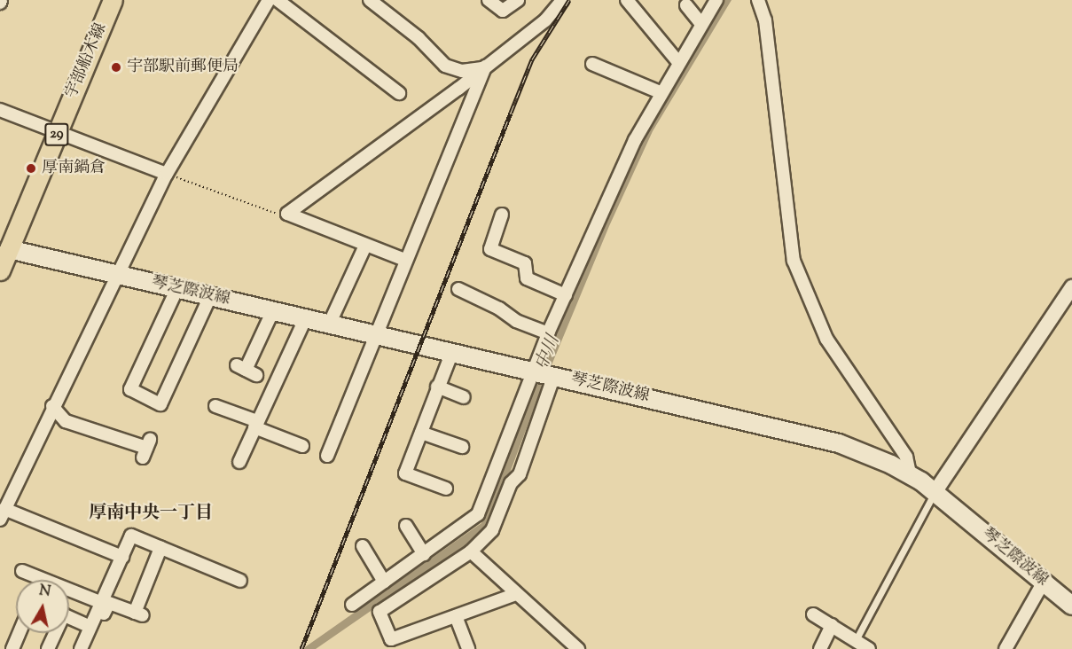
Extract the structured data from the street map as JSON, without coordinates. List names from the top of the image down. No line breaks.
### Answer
{"streets":{"main road":["宇部船木線","29","琴芝際波線"]},"crossings":[["宇部船木線","琴芝際波線"]],"districts":["厚南中央一丁目"],"water":["中川"],"places":["宇部駅前郵便局","厚南鍋倉"],"north":"top"}
